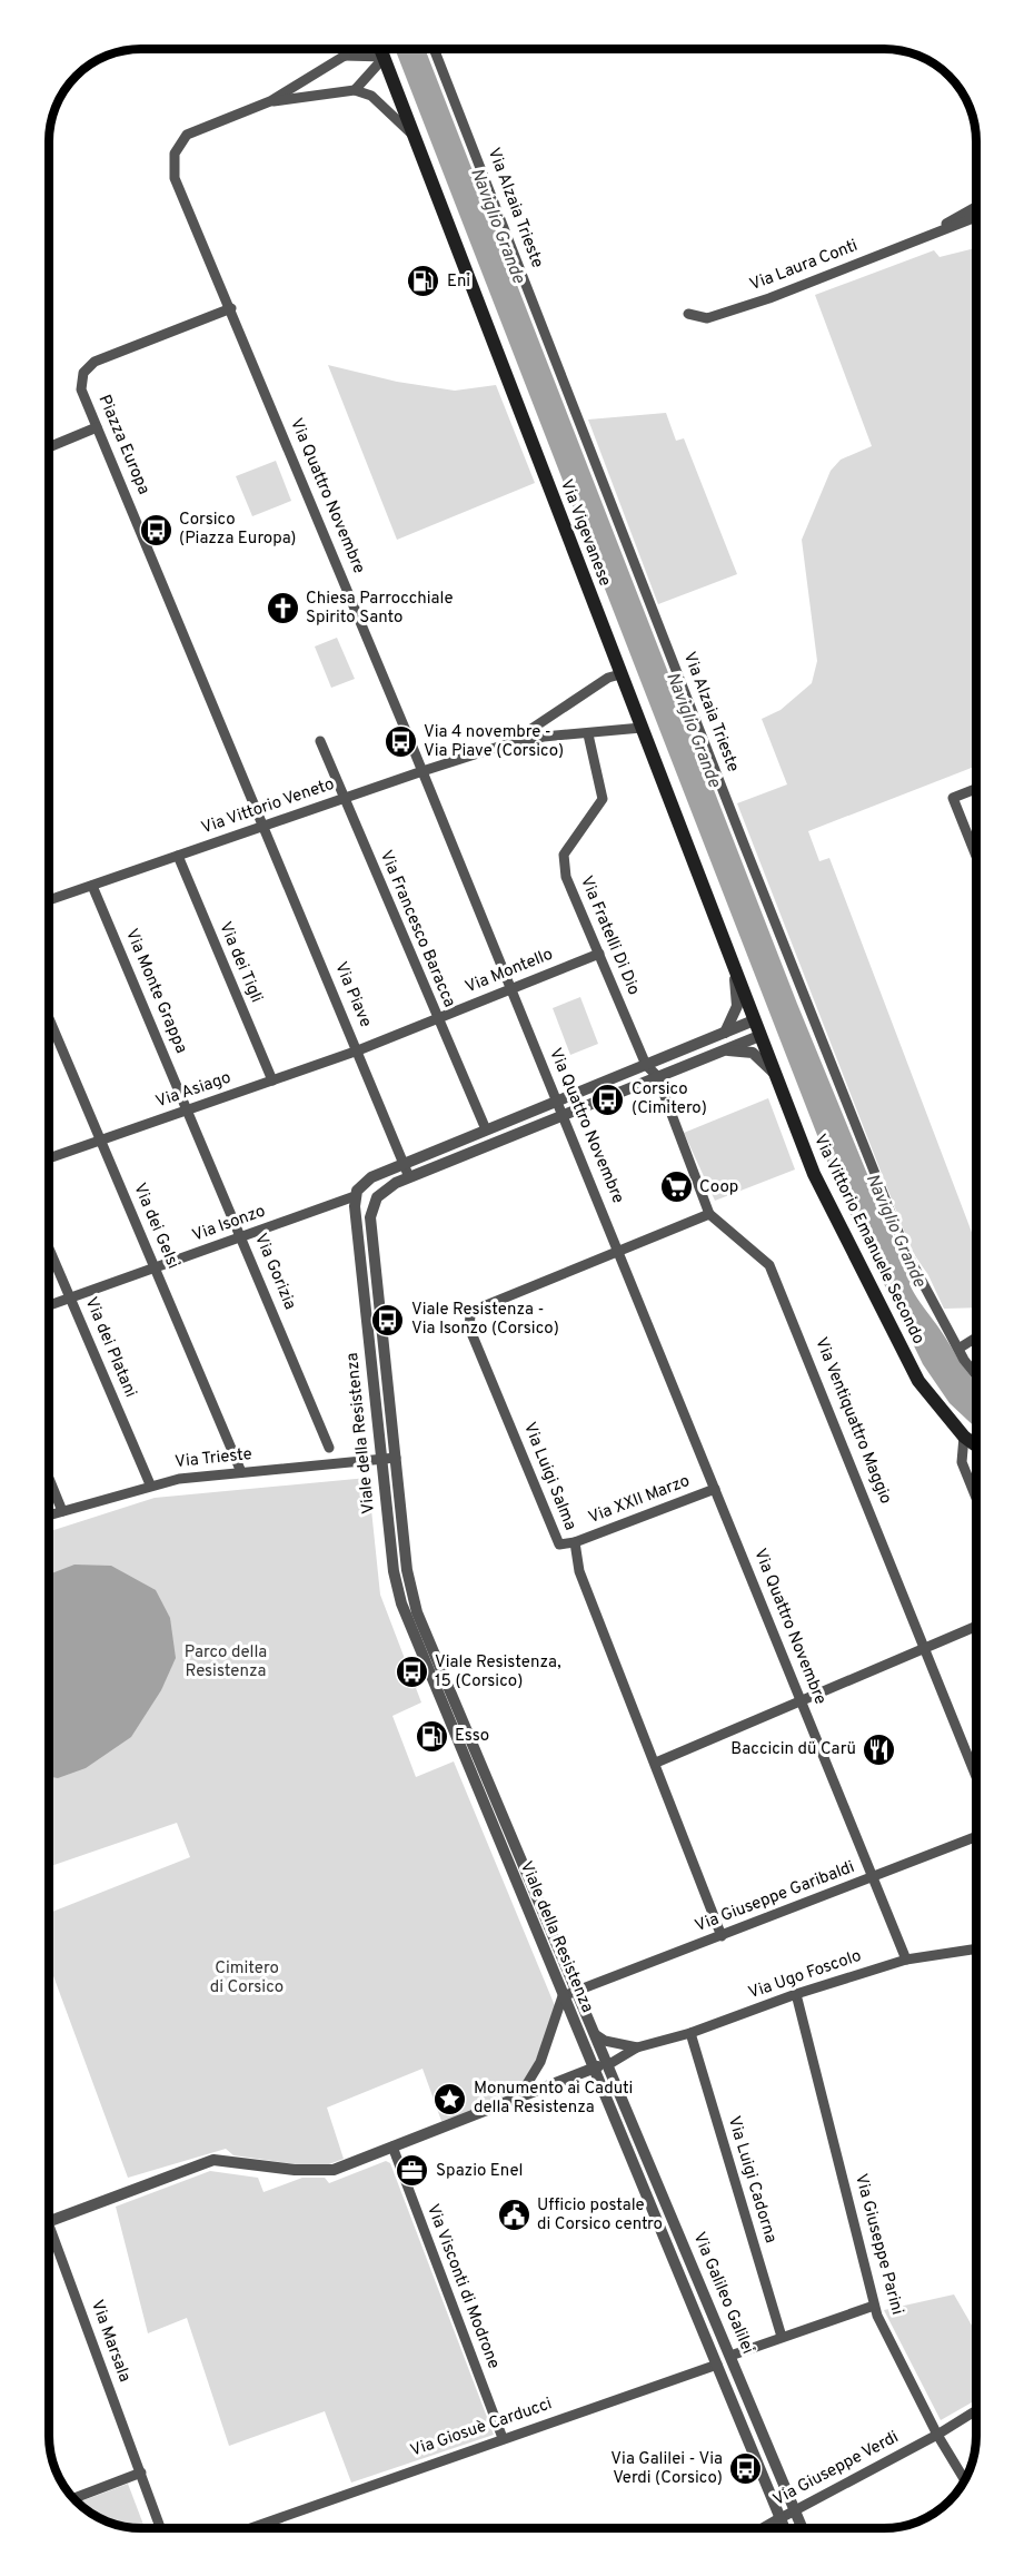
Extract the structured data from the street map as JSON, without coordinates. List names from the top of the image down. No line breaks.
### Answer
{"streets":{"main road":["Via Vigevanese","Via Vittorio Emanuele Secondo"],"street":["Via Alzaia Trieste","Via Laura Conti","Piazza Europa","Via Quattro Novembre","Via Vittorio Veneto","Via Francesco Baracca","Via Fratelli Di Dio","Via dei Tigli","Via Montello","Via Monte Grappa","Via Piave","Via Asiago","Via Isonzo","Via dei Gelsi","Via Gorizia","Via dei Platani","Via Ventiquattro Maggio","Viale della Resistenza","Via Trieste","Via Luigi Salma","Via XXII Marzo","Via Giuseppe Garibaldi","Via Ugo Foscolo","Via Luigi Cadorna","Via Giuseppe Parini","Via Visconti di Modrone","Via Galileo Galilei","Via Marsala","Via Giosuè Carducci","Via Giuseppe Verdi"]},"crossings":[["Piazza Europa","Via Quattro Novembre"],["Piazza Europa","Via Vittorio Veneto"],["Piazza Europa","Via Piave"],["Via Quattro Novembre","Via Vittorio Veneto"],["Via Quattro Novembre","Via Montello"],["Via Quattro Novembre","Viale della Resistenza"],["Via Quattro Novembre","Via Luigi Salma"],["Via Quattro Novembre","Via XXII Marzo"],["Via Quattro Novembre","Via Giuseppe Garibaldi"],["Via Quattro Novembre","Via Ugo Foscolo"],["Via Vigevanese","Via Vittorio Veneto"],["Via Vigevanese","Via Vittorio Emanuele Secondo"],["Via Vittorio Veneto","Via Francesco Baracca"],["Via Vittorio Veneto","Via Fratelli Di Dio"],["Via Vittorio Veneto","Via dei Tigli"],["Via Vittorio Veneto","Via Monte Grappa"],["Via Vittorio Veneto","Via Piave"],["Via Francesco Baracca","Via Montello"],["Via Fratelli Di Dio","Via Montello"],["Via Fratelli Di Dio","Via Ventiquattro Maggio"],["Via Fratelli Di Dio","Viale della Resistenza"],["Via dei Tigli","Via Asiago"],["Via Montello","Via Piave"],["Via Montello","Via Asiago"],["Via Monte Grappa","Via Asiago"],["Via Monte Grappa","Via Gorizia"],["Via Piave","Via Asiago"],["Via Piave","Viale della Resistenza"],["Via Asiago","Via dei Gelsi"],["Via Asiago","Via Gorizia"],["Via Isonzo","Via dei Gelsi"],["Via Isonzo","Via Gorizia"],["Via Isonzo","Via dei Platani"],["Via Isonzo","Viale della Resistenza"],["Via dei Gelsi","Via Trieste"],["Via Vittorio Emanuele Secondo","Viale della Resistenza"],["Via dei Platani","Via Trieste"],["Via Ventiquattro Maggio","Viale della Resistenza"],["Via Ventiquattro Maggio","Via Luigi Salma"],["Viale della Resistenza","Via Trieste"],["Viale della Resistenza","Via Giuseppe Garibaldi"],["Viale della Resistenza","Via Ugo Foscolo"],["Viale della Resistenza","Via Galileo Galilei"],["Via Luigi Salma","Via XXII Marzo"],["Via Luigi Salma","Via Giuseppe Garibaldi"],["Via Ugo Foscolo","Via Luigi Cadorna"],["Via Ugo Foscolo","Via Giuseppe Parini"],["Via Ugo Foscolo","Via Visconti di Modrone"],["Via Ugo Foscolo","Via Galileo Galilei"],["Via Giuseppe Parini","Via Giuseppe Verdi"],["Via Visconti di Modrone","Via Giosuè Carducci"],["Via Galileo Galilei","Via Giosuè Carducci"],["Via Galileo Galilei","Via Giuseppe Verdi"]],"water":["Naviglio Grande"],"parks":["Parco della Resistenza","Cimitero di Corsico"],"places":{"fuel station":["Eni","Esso"],"bus stop":["Corsico (Piazza Europa)","Via 4 novembre - Via Piave (Corsico)","Corsico (Cimitero)","Viale Resistenza - Via Isonzo (Corsico)","Viale Resistenza, 15 (Corsico)","Via Galilei - Via Verdi (Corsico)"],"church":["Chiesa Parrocchiale Spirito Santo"],"supermarket":["Coop"],"restaurant":["Baccicin dü Carü"],"place":["Monumento ai Caduti della Resistenza"],"office":["Spazio Enel"],"public building":["Ufficio postale di Corsico centro"]}}
